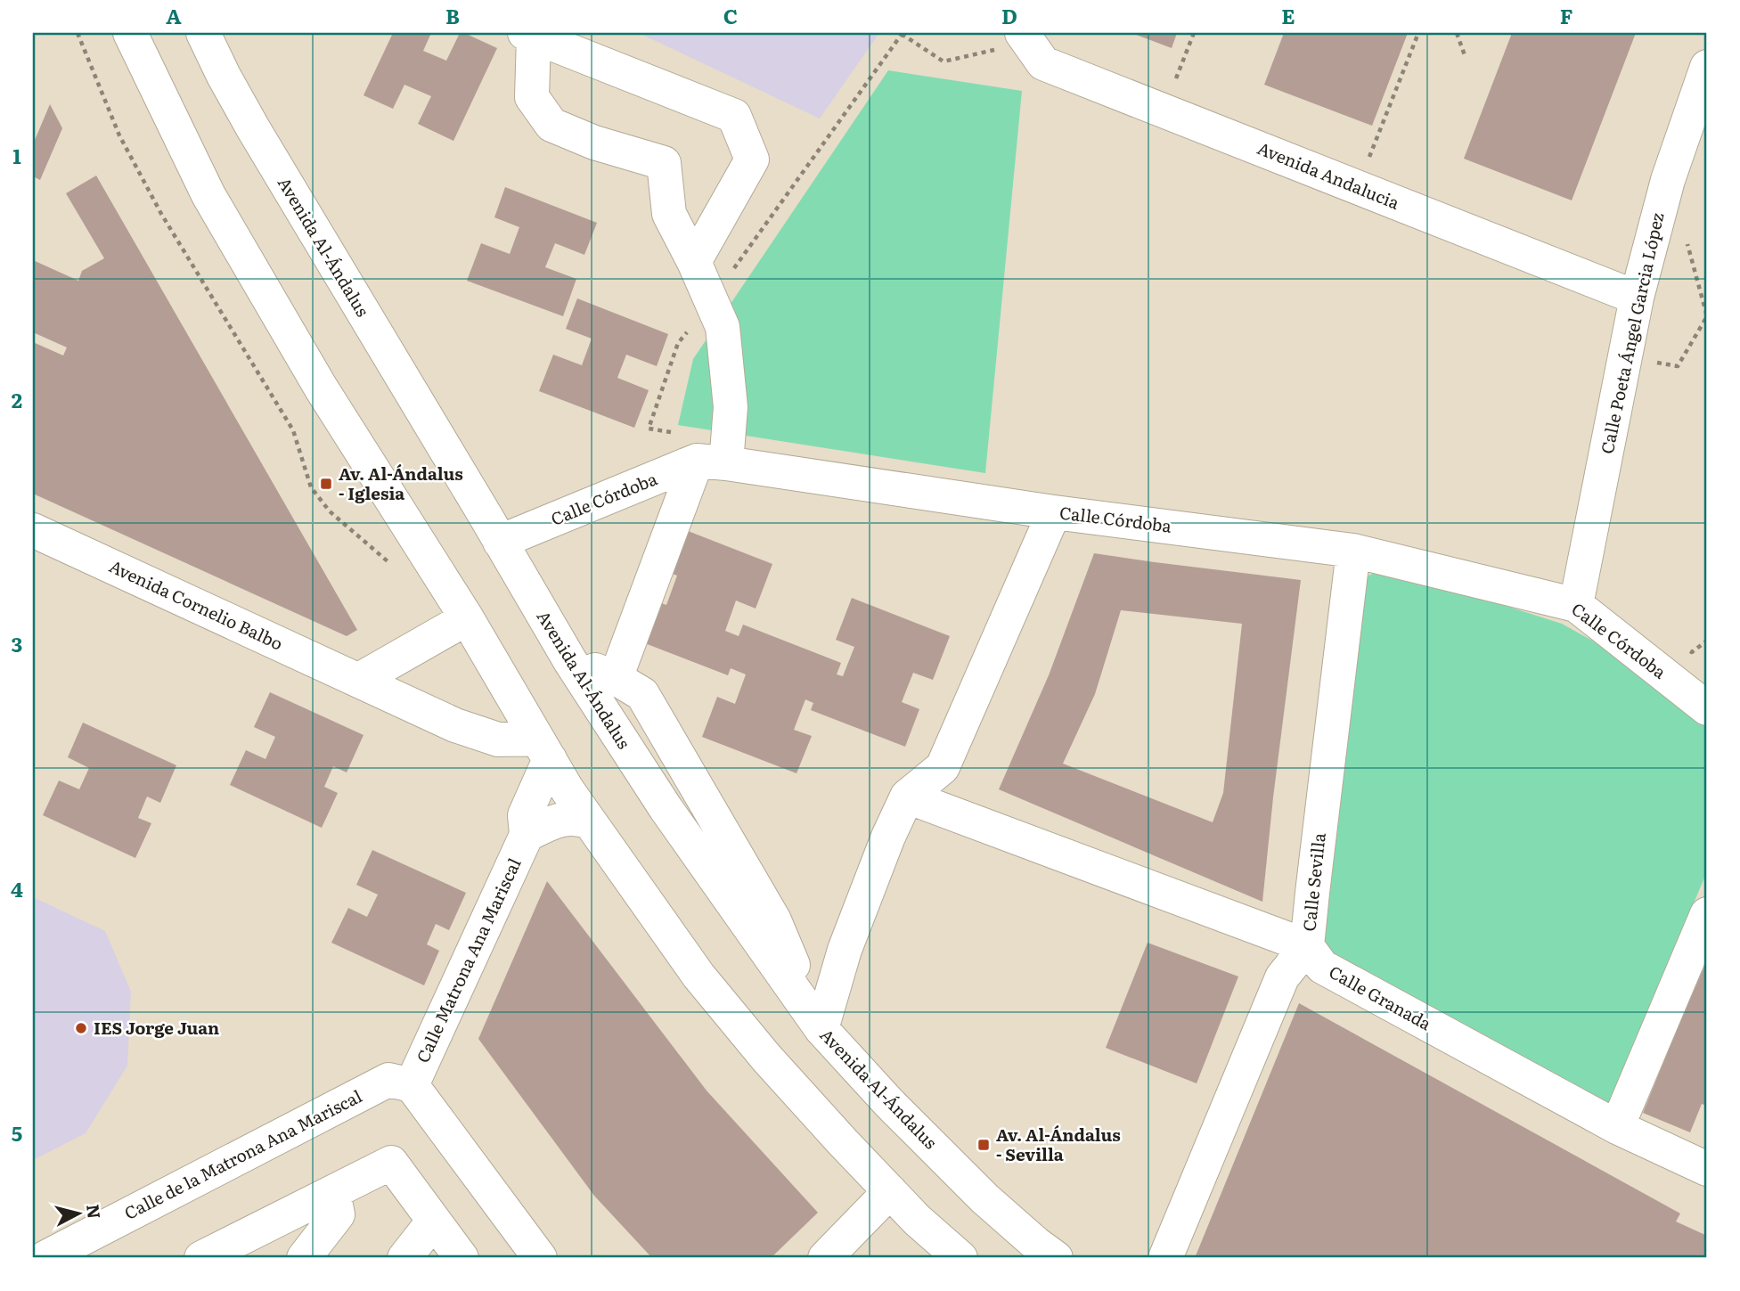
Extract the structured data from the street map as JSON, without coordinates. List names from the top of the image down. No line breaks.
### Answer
{"streets":{"street":["Avenida Andalucia","Avenida Al-Ándalus","Calle Poeta Ángel Garcia López","Calle Córdoba","Avenida Cornelio Balbo","Calle Sevilla","Calle Matrona Ana Mariscal","Calle Granada","Calle de la Matrona Ana Mariscal"]},"crossings":[["Avenida Andalucia","Calle Poeta Ángel Garcia López"],["Avenida Al-Ándalus","Calle Córdoba"],["Calle Poeta Ángel Garcia López","Calle Córdoba"],["Calle Córdoba","Calle Sevilla"],["Calle Sevilla","Calle Granada"],["Calle Matrona Ana Mariscal","Calle de la Matrona Ana Mariscal"]],"places":{"transit":["Av. Al-Ándalus - Iglesia","Av. Al-Ándalus - Sevilla"],"other":["IES Jorge Juan"]},"north":"right","grid":{"columns":["A","B","C","D","E","F"],"rows":["1","2","3","4","5"]}}
